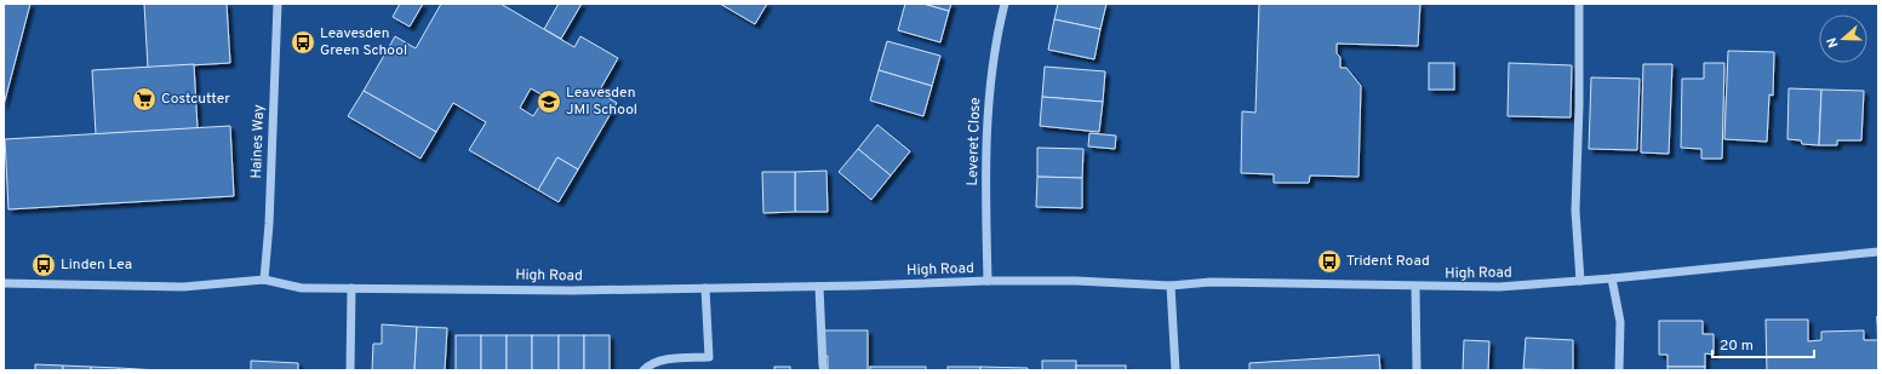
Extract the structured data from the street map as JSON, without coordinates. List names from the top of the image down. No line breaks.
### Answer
{"streets":{"street":["Haines Way","Leveret Close","High Road"]},"crossings":[["Haines Way","High Road"],["Leveret Close","High Road"]],"places":{"bus stop":["Leavesden Green School","Trident Road","Linden Lea"],"supermarket":["Costcutter"],"school or university":["Leavesden JMI School"]},"scale_bar":"20 m","north":"left"}
